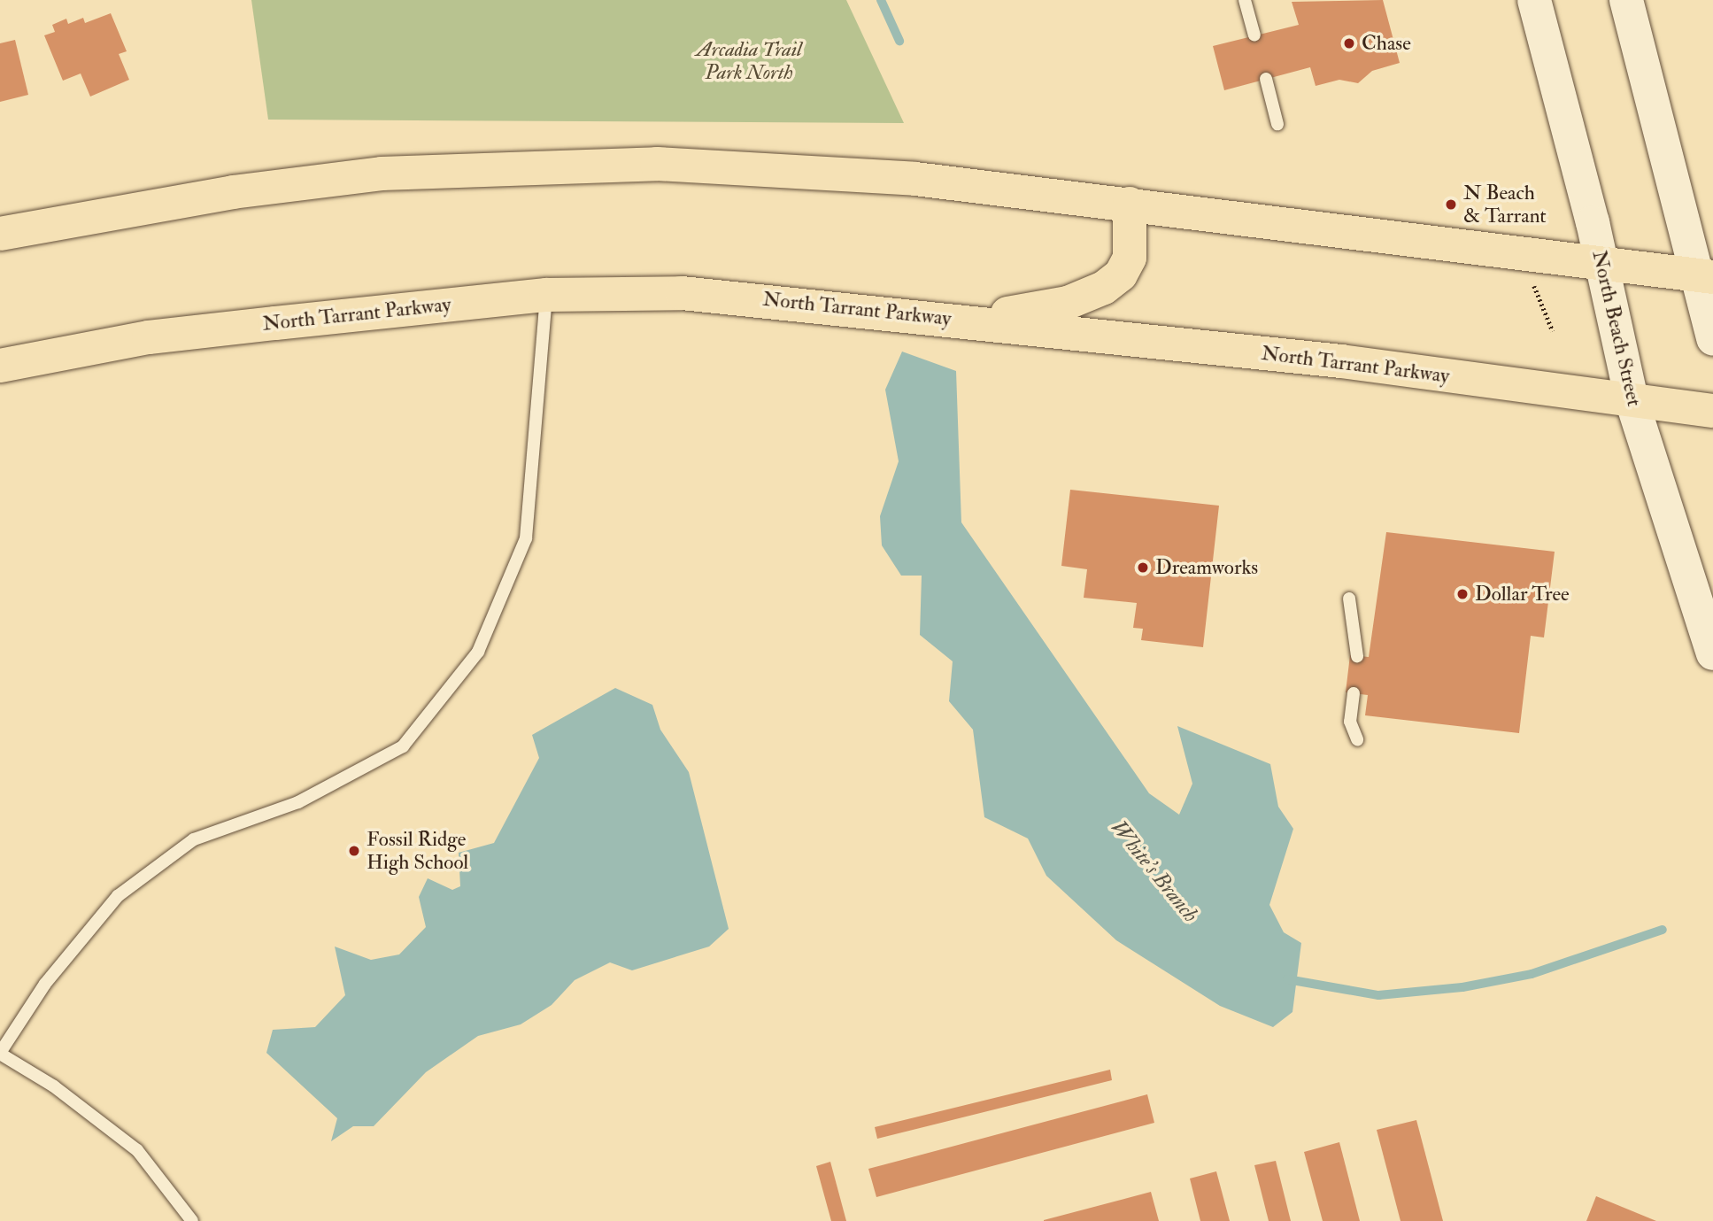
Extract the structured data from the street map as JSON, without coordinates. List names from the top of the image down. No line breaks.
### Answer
{"streets":{"main road":["North Tarrant Parkway","North Beach Street"]},"crossings":[["North Tarrant Parkway","North Beach Street"]],"water":["White's Branch"],"parks":["Arcadia Trail Park North"],"places":["Chase","N Beach & Tarrant","Dreamworks","Dollar Tree","Fossil Ridge High School"]}
